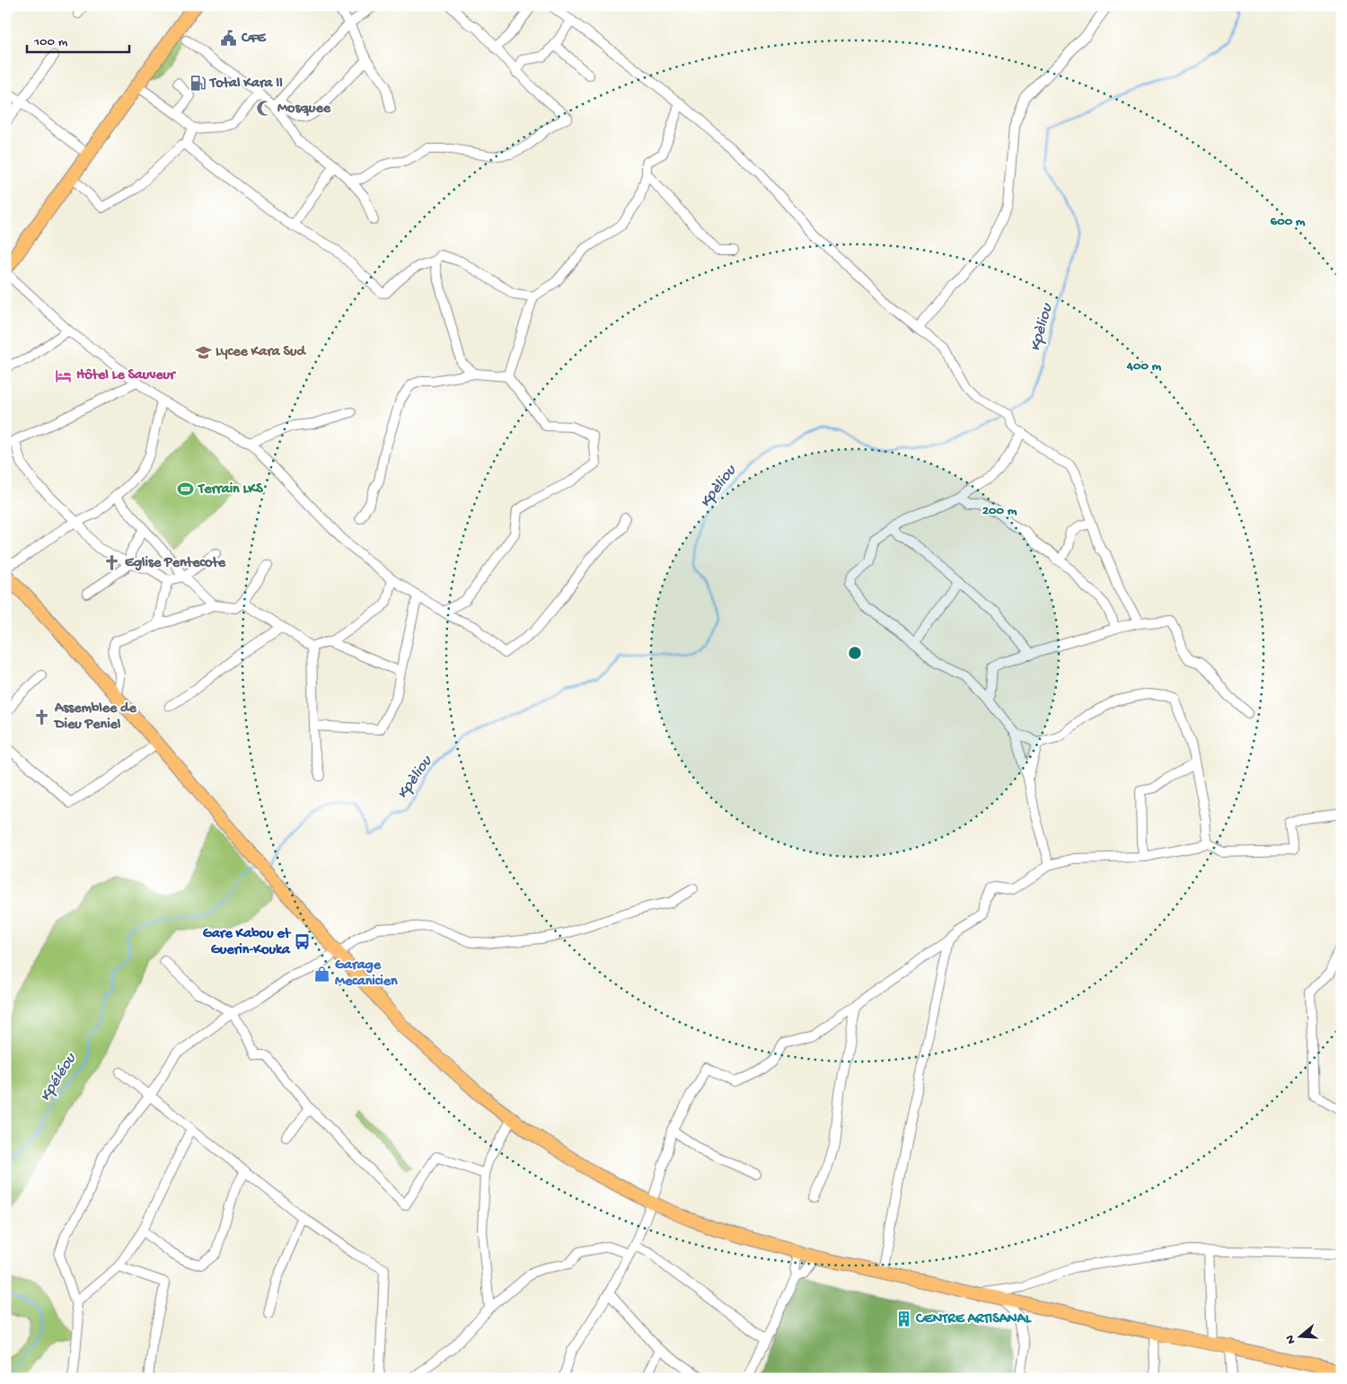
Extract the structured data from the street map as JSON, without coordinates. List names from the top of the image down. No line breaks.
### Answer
{"water":["Kpèliou","Kpéléou"],"places":{"public building":["CFE"],"fuel station":["Total Kara II"],"mosque":["Mosquee"],"school or university":["Lycee Kara Sud"],"hotel":["Hôtel Le Sauveur"],"sports":["Terrain LKS"],"church":["Eglise Pentecote","Assemblee de Dieu Peniel"],"bus stop":["Gare Kabou et Guerin-Kouka"],"shop":["Garage Mecanicien"],"building":["CENTRE ARTISANAL"]},"scale_bar":"100 m","north":"left","rings":["600 m","400 m","200 m"]}
